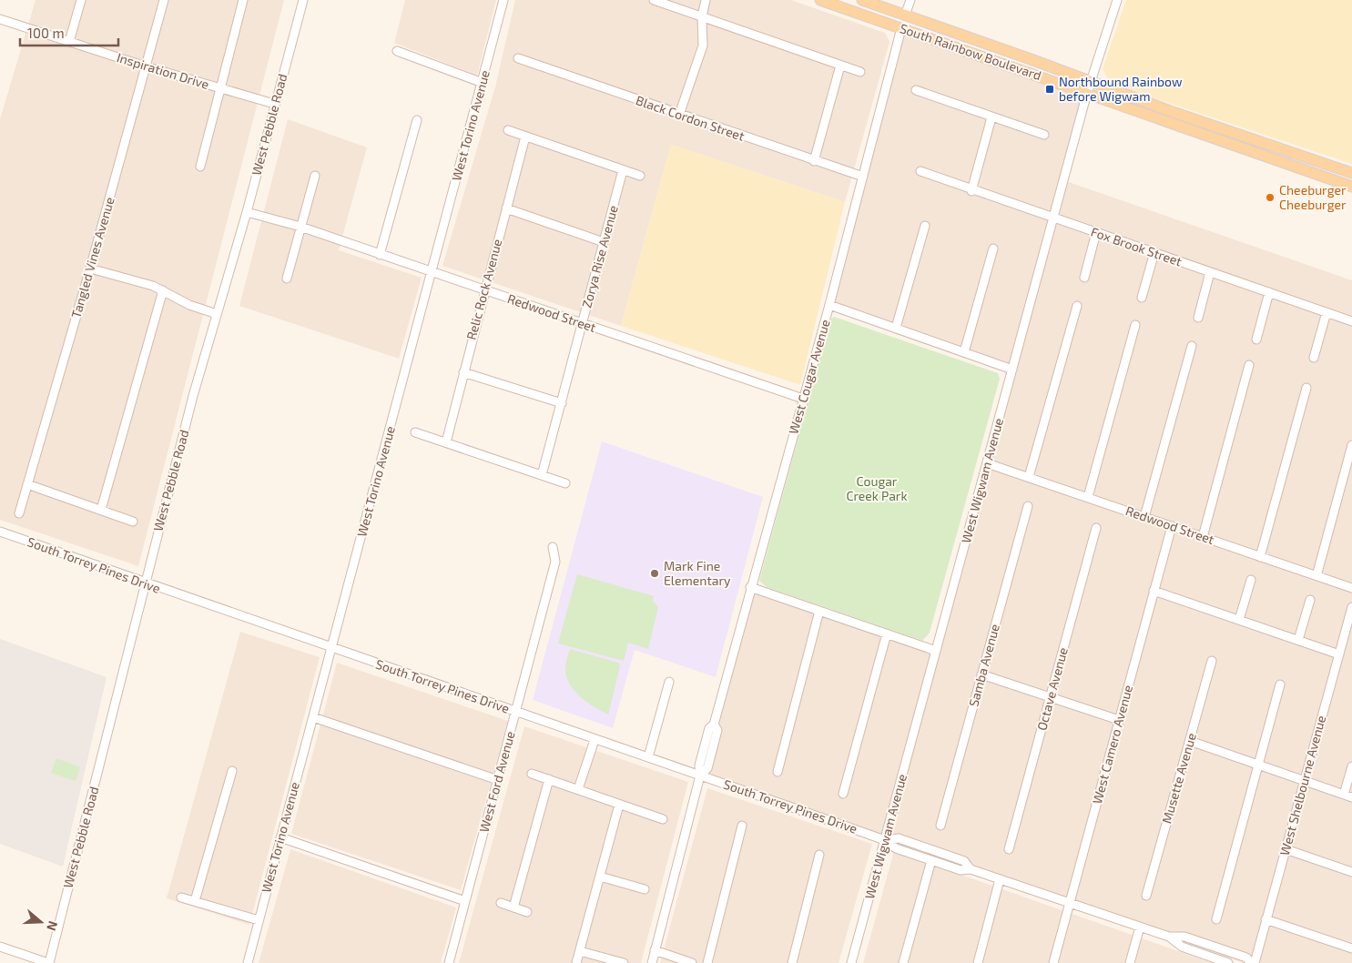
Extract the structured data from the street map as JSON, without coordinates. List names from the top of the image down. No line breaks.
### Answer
{"streets":{"main road":["South Rainbow Boulevard"],"street":["Inspiration Drive","Black Cordon Street","West Pebble Road","West Torino Avenue","Fox Brook Street","Zorya Rise Avenue","Tangled Vines Avenue","Relic Rock Avenue","Redwood Street","West Cougar Avenue","West Wigwam Avenue","South Torrey Pines Drive","Samba Avenue","Octave Avenue","West Camero Avenue","Musette Avenue","West Ford Avenue","West Shelbourne Avenue"]},"crossings":[["South Rainbow Boulevard","West Cougar Avenue"],["South Rainbow Boulevard","West Wigwam Avenue"],["Inspiration Drive","West Pebble Road"],["Inspiration Drive","Tangled Vines Avenue"],["Black Cordon Street","West Cougar Avenue"],["West Pebble Road","Redwood Street"],["West Pebble Road","South Torrey Pines Drive"],["West Torino Avenue","Redwood Street"],["West Torino Avenue","South Torrey Pines Drive"],["Fox Brook Street","West Wigwam Avenue"],["Zorya Rise Avenue","Redwood Street"],["Relic Rock Avenue","Redwood Street"],["Redwood Street","West Cougar Avenue"],["Redwood Street","West Wigwam Avenue"],["Redwood Street","West Camero Avenue"],["West Cougar Avenue","South Torrey Pines Drive"],["West Wigwam Avenue","South Torrey Pines Drive"],["South Torrey Pines Drive","West Camero Avenue"],["South Torrey Pines Drive","West Ford Avenue"],["South Torrey Pines Drive","West Shelbourne Avenue"]],"parks":["Cougar Creek Park"],"places":{"transit":["Northbound Rainbow before Wigwam"],"other":["Cheeburger Cheeburger","Mark Fine Elementary"]},"scale_bar":"100 m","north":"right"}
